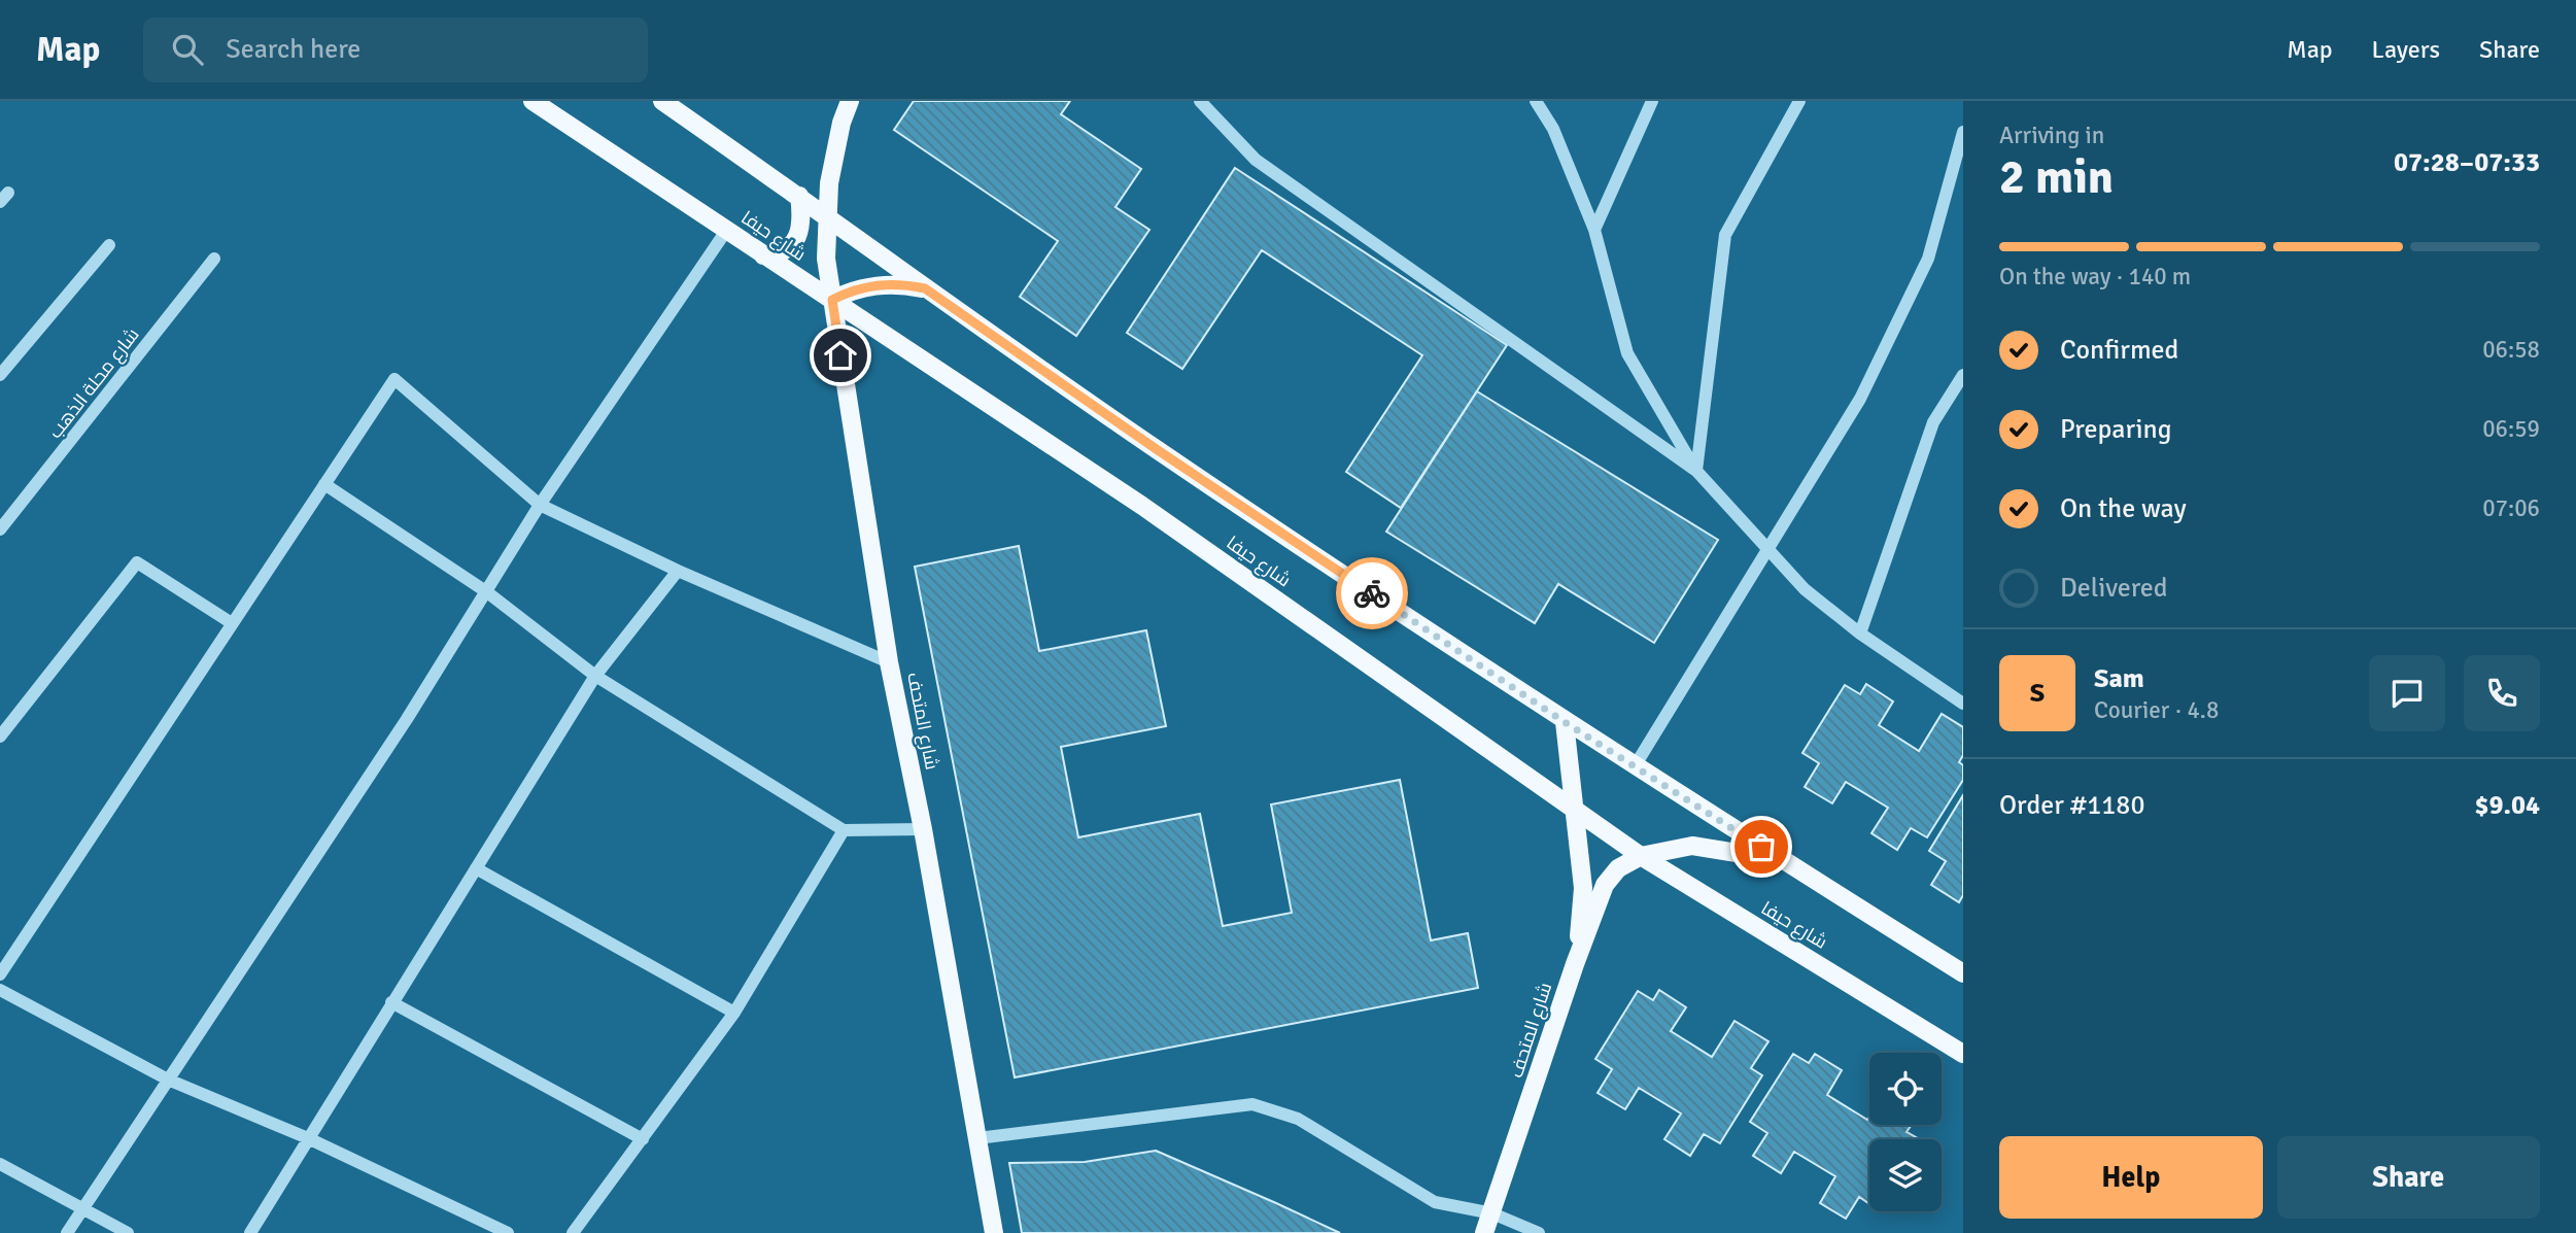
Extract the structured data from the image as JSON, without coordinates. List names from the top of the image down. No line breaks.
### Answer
{"streets":{"main road":["شارع حيفا","شارع المتحف"],"street":["شارع محلة الذهب"]},"crossings":[["شارع حيفا","شارع المتحف"]],"page":{"header":"Map","search":"Search here","nav":["Map","Layers","Share"],"heading":["2 min","Arriving in","07:28–07:33"],"panel":["Sam","Courier · 4.8","Order #1180","$9.04"],"bar":"On the way · 140 m","list":[["Confirmed","06:58"],["Preparing","06:59"],["On the way","07:06"],"Delivered"],"round":"S","buttons":["Help","Share"]}}
